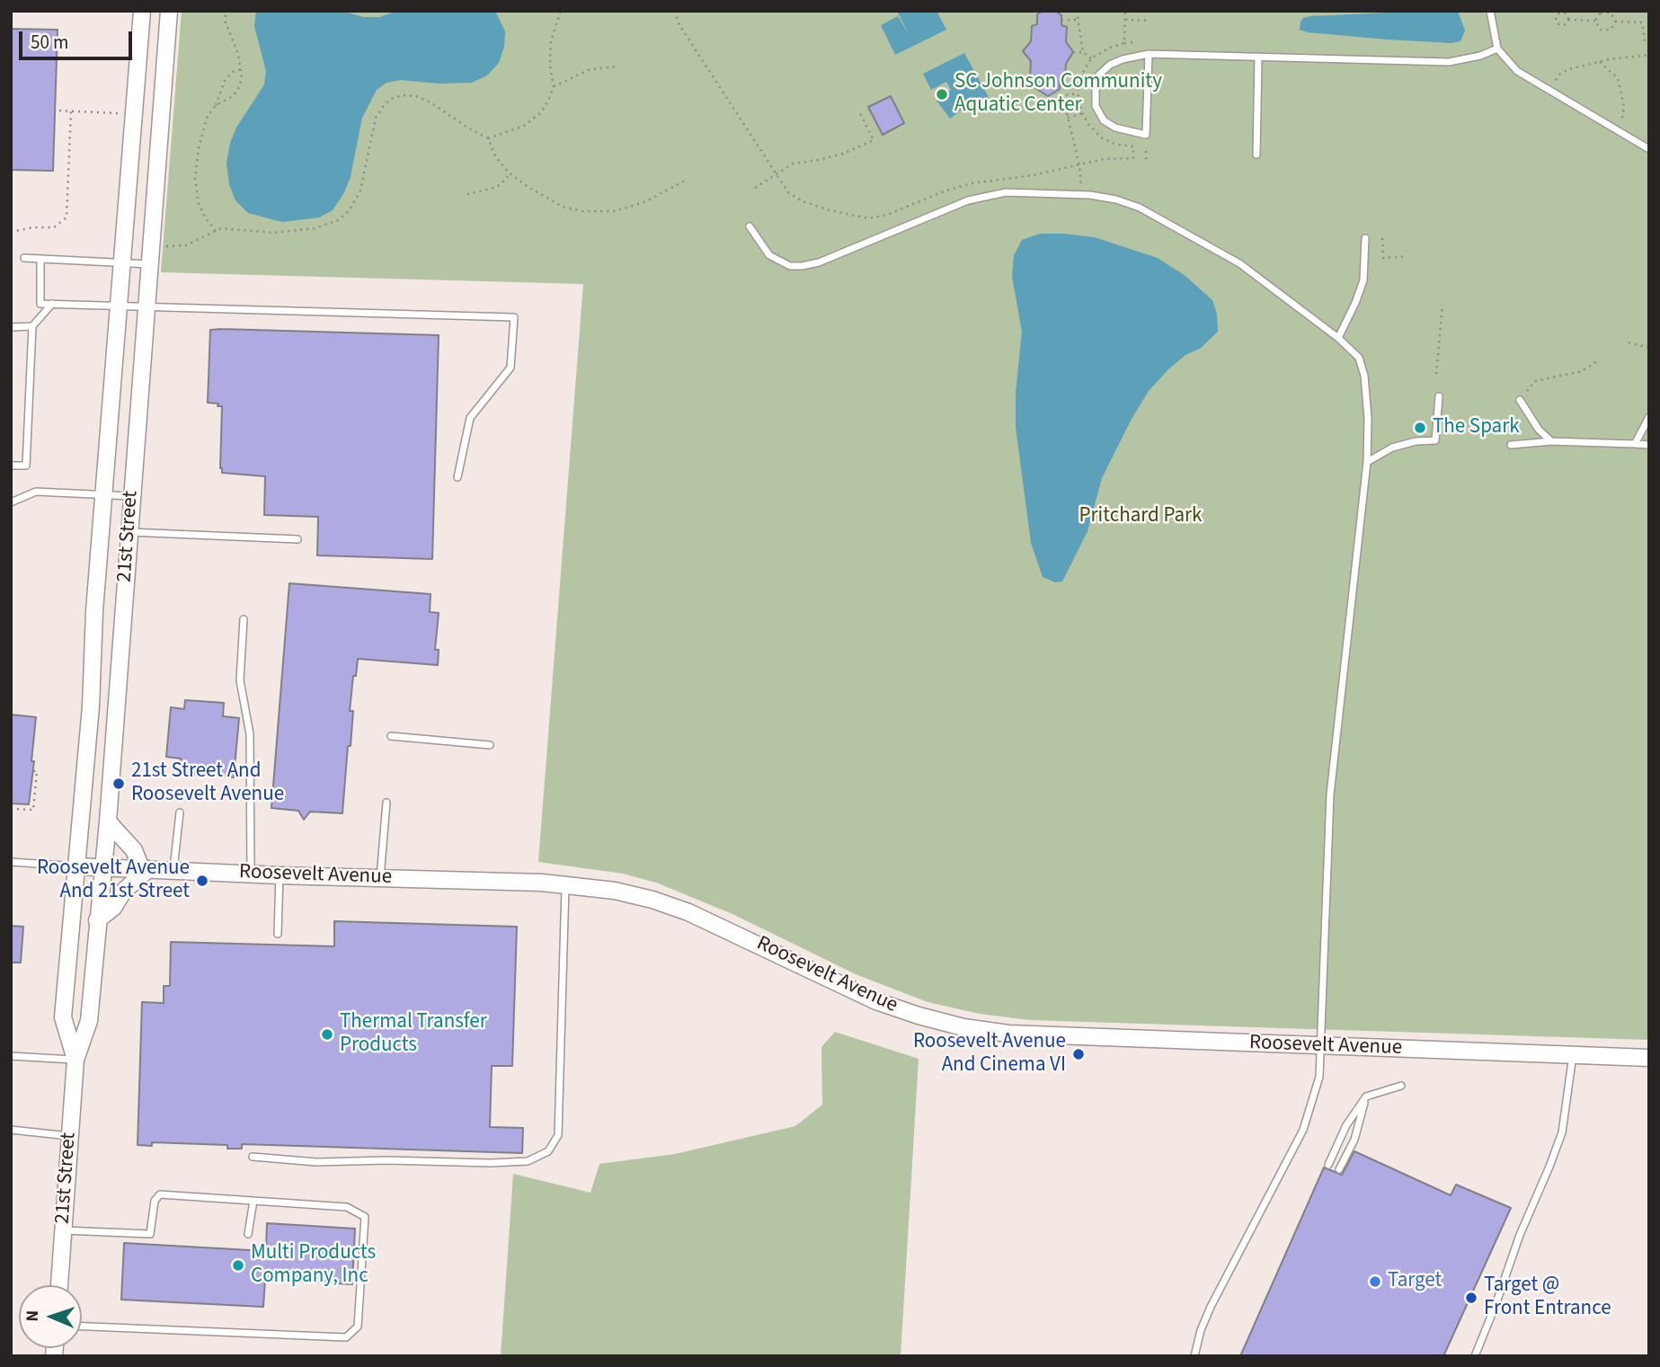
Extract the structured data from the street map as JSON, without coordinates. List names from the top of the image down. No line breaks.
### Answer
{"streets":{"street":["21st Street","Roosevelt Avenue"]},"crossings":[["21st Street","Roosevelt Avenue"]],"parks":["Pritchard Park"],"places":["SC Johnson Community Aquatic Center","The Spark","21st Street And Roosevelt Avenue","Roosevelt Avenue And 21st Street","Thermal Transfer Products","Roosevelt Avenue And Cinema VI","Multi Products Company, Inc","Target","Target @ Front Entrance"],"scale_bar":"50 m","north":"left"}
